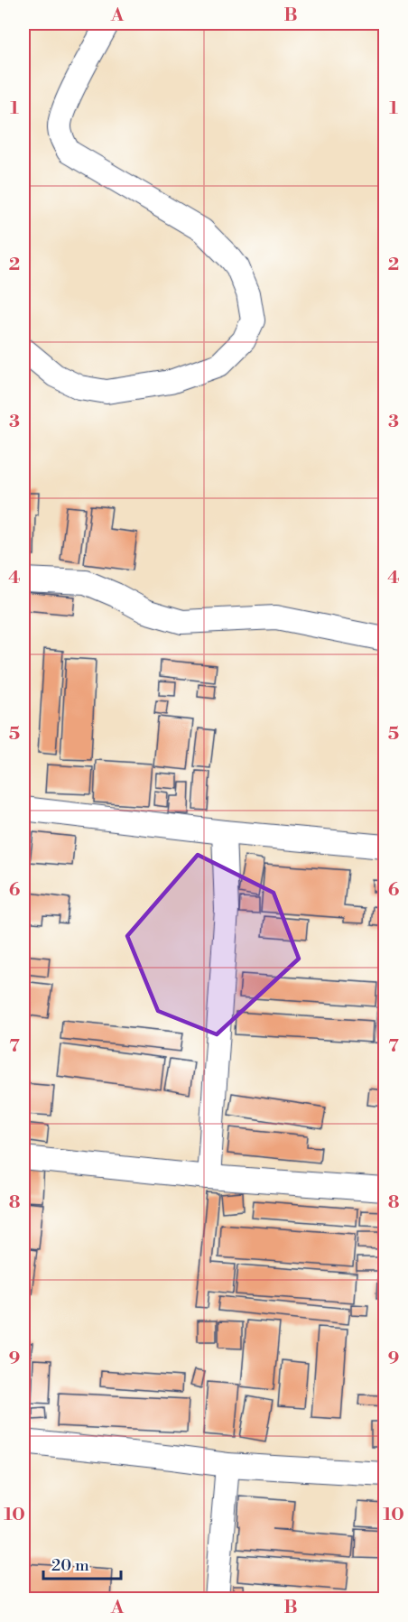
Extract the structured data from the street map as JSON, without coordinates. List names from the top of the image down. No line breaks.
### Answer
{"scale_bar":"20 m","grid":{"columns":["A","B"],"rows":["1","2","3","4","5","6","7","8","9","10"]}}
